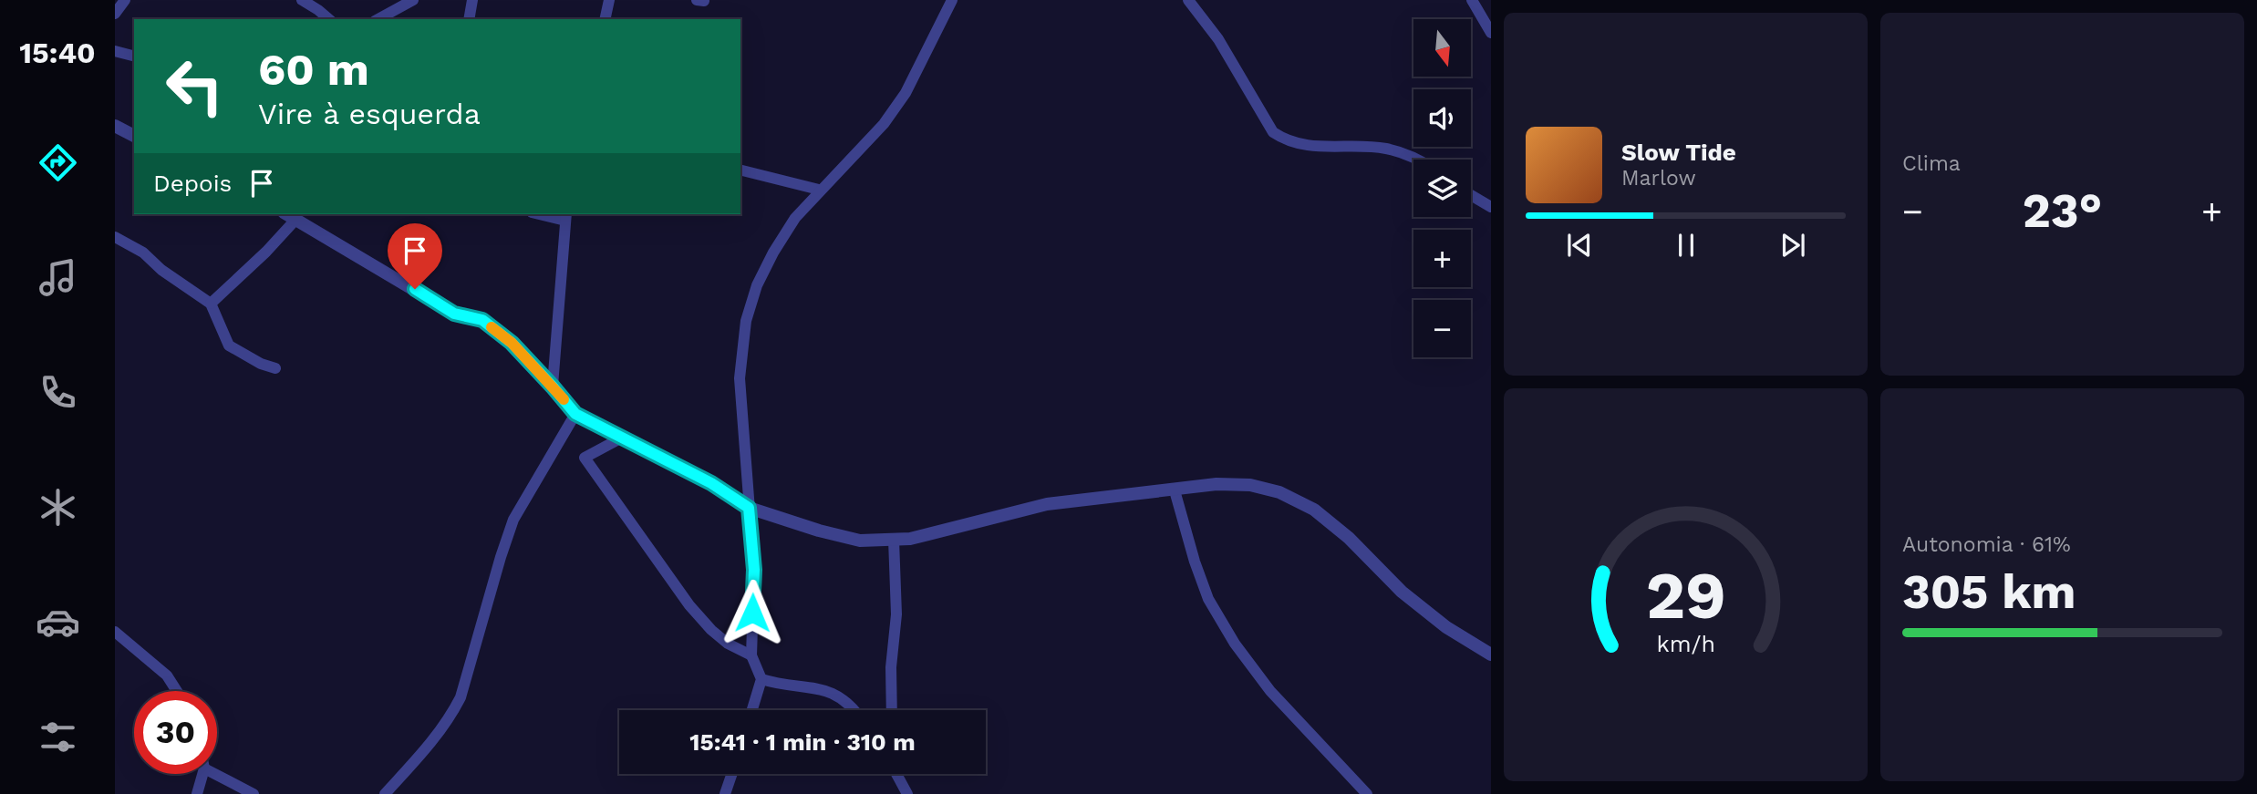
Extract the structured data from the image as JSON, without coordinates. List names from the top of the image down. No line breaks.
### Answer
{"north":"bottom","page":{"tabs":"15:40","tile":["Clima",["Autonomia · 61%","305 km"]],"map_buttons":["+","−"],"turn":["60 m","Vire à esquerda"],"song":["Slow Tide","Marlow"],"then":"Depois","heat":["−","23°","+"],"limit":"30","trip":"15:41 · 1 min · 310 m","gauge":["29","km/h"]}}
